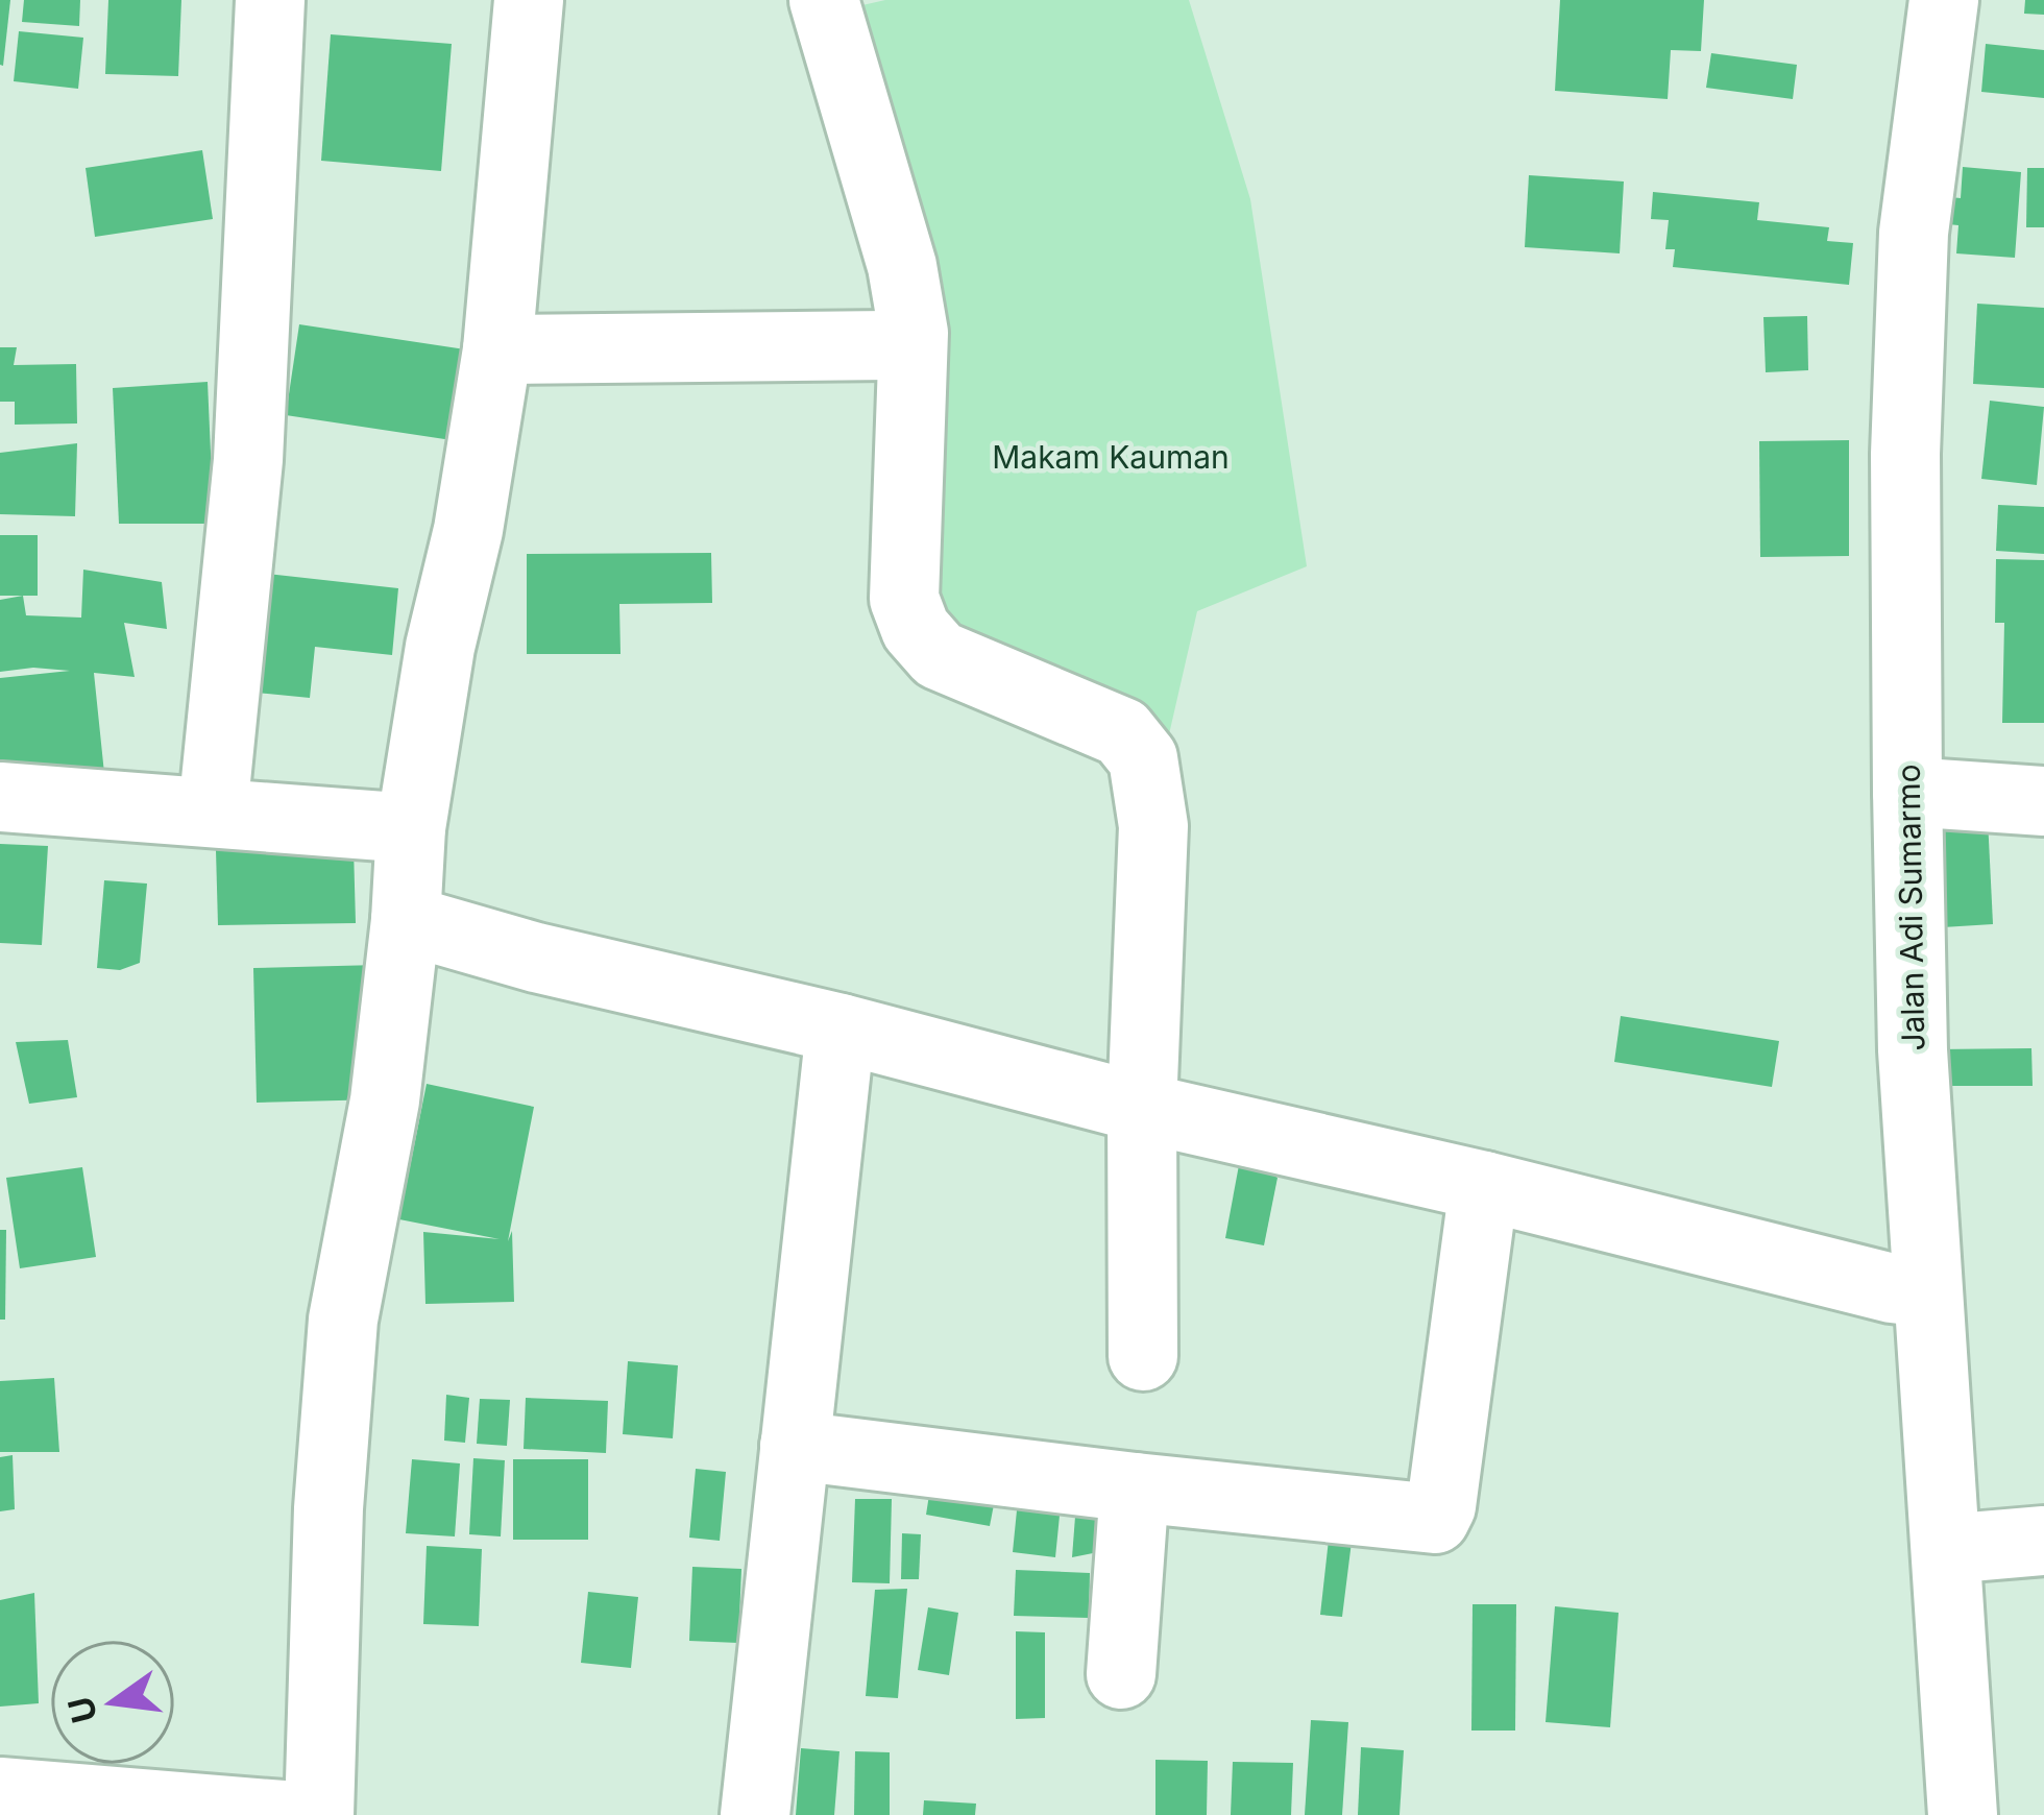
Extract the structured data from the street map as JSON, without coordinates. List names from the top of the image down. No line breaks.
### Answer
{"streets":{"street":["Jalan Adi Sumarmo"]},"parks":["Makam Kauman"],"north":"left"}
